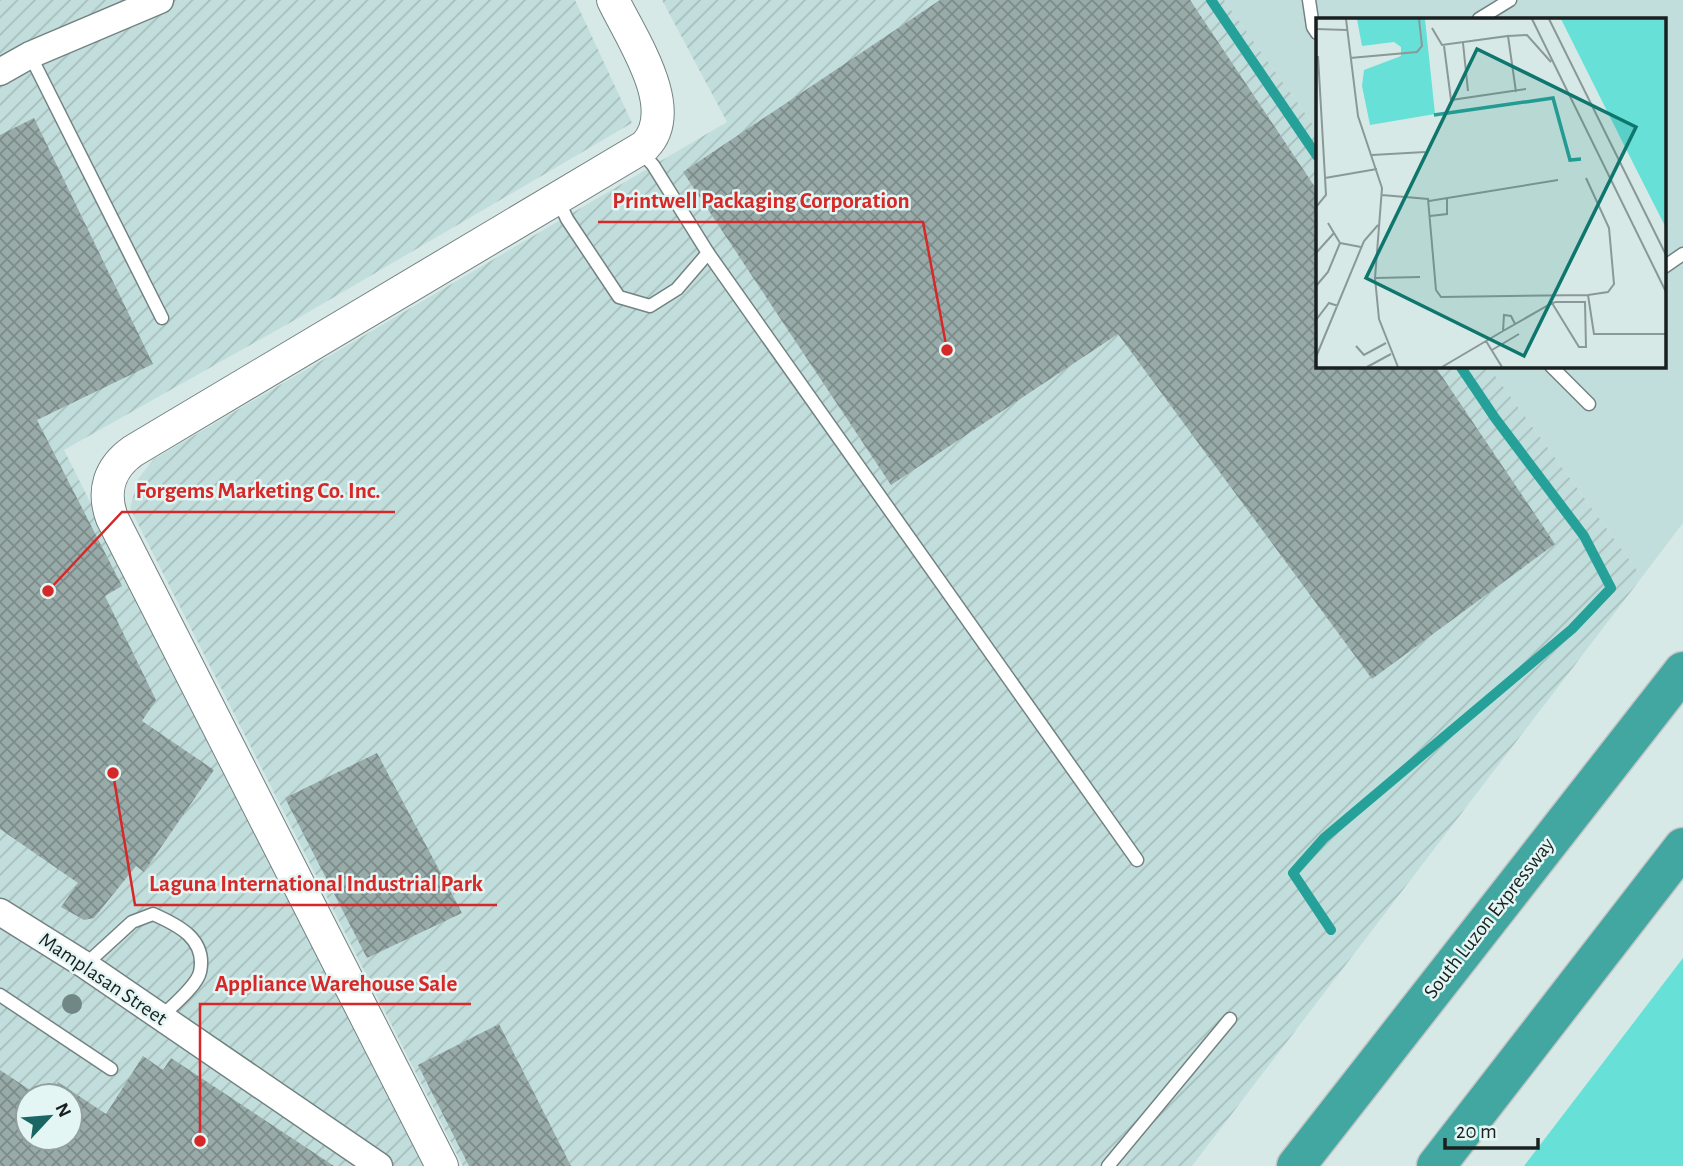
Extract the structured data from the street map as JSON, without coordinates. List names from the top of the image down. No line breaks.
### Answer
{"streets":{"highway":["South Luzon Expressway"],"street":["Mamplasan Street"]},"places":["Printwell Packaging Corporation","Forgems Marketing Co. Inc.","Laguna International Industrial Park","Appliance Warehouse Sale"],"scale_bar":"20 m","north":"top right"}
